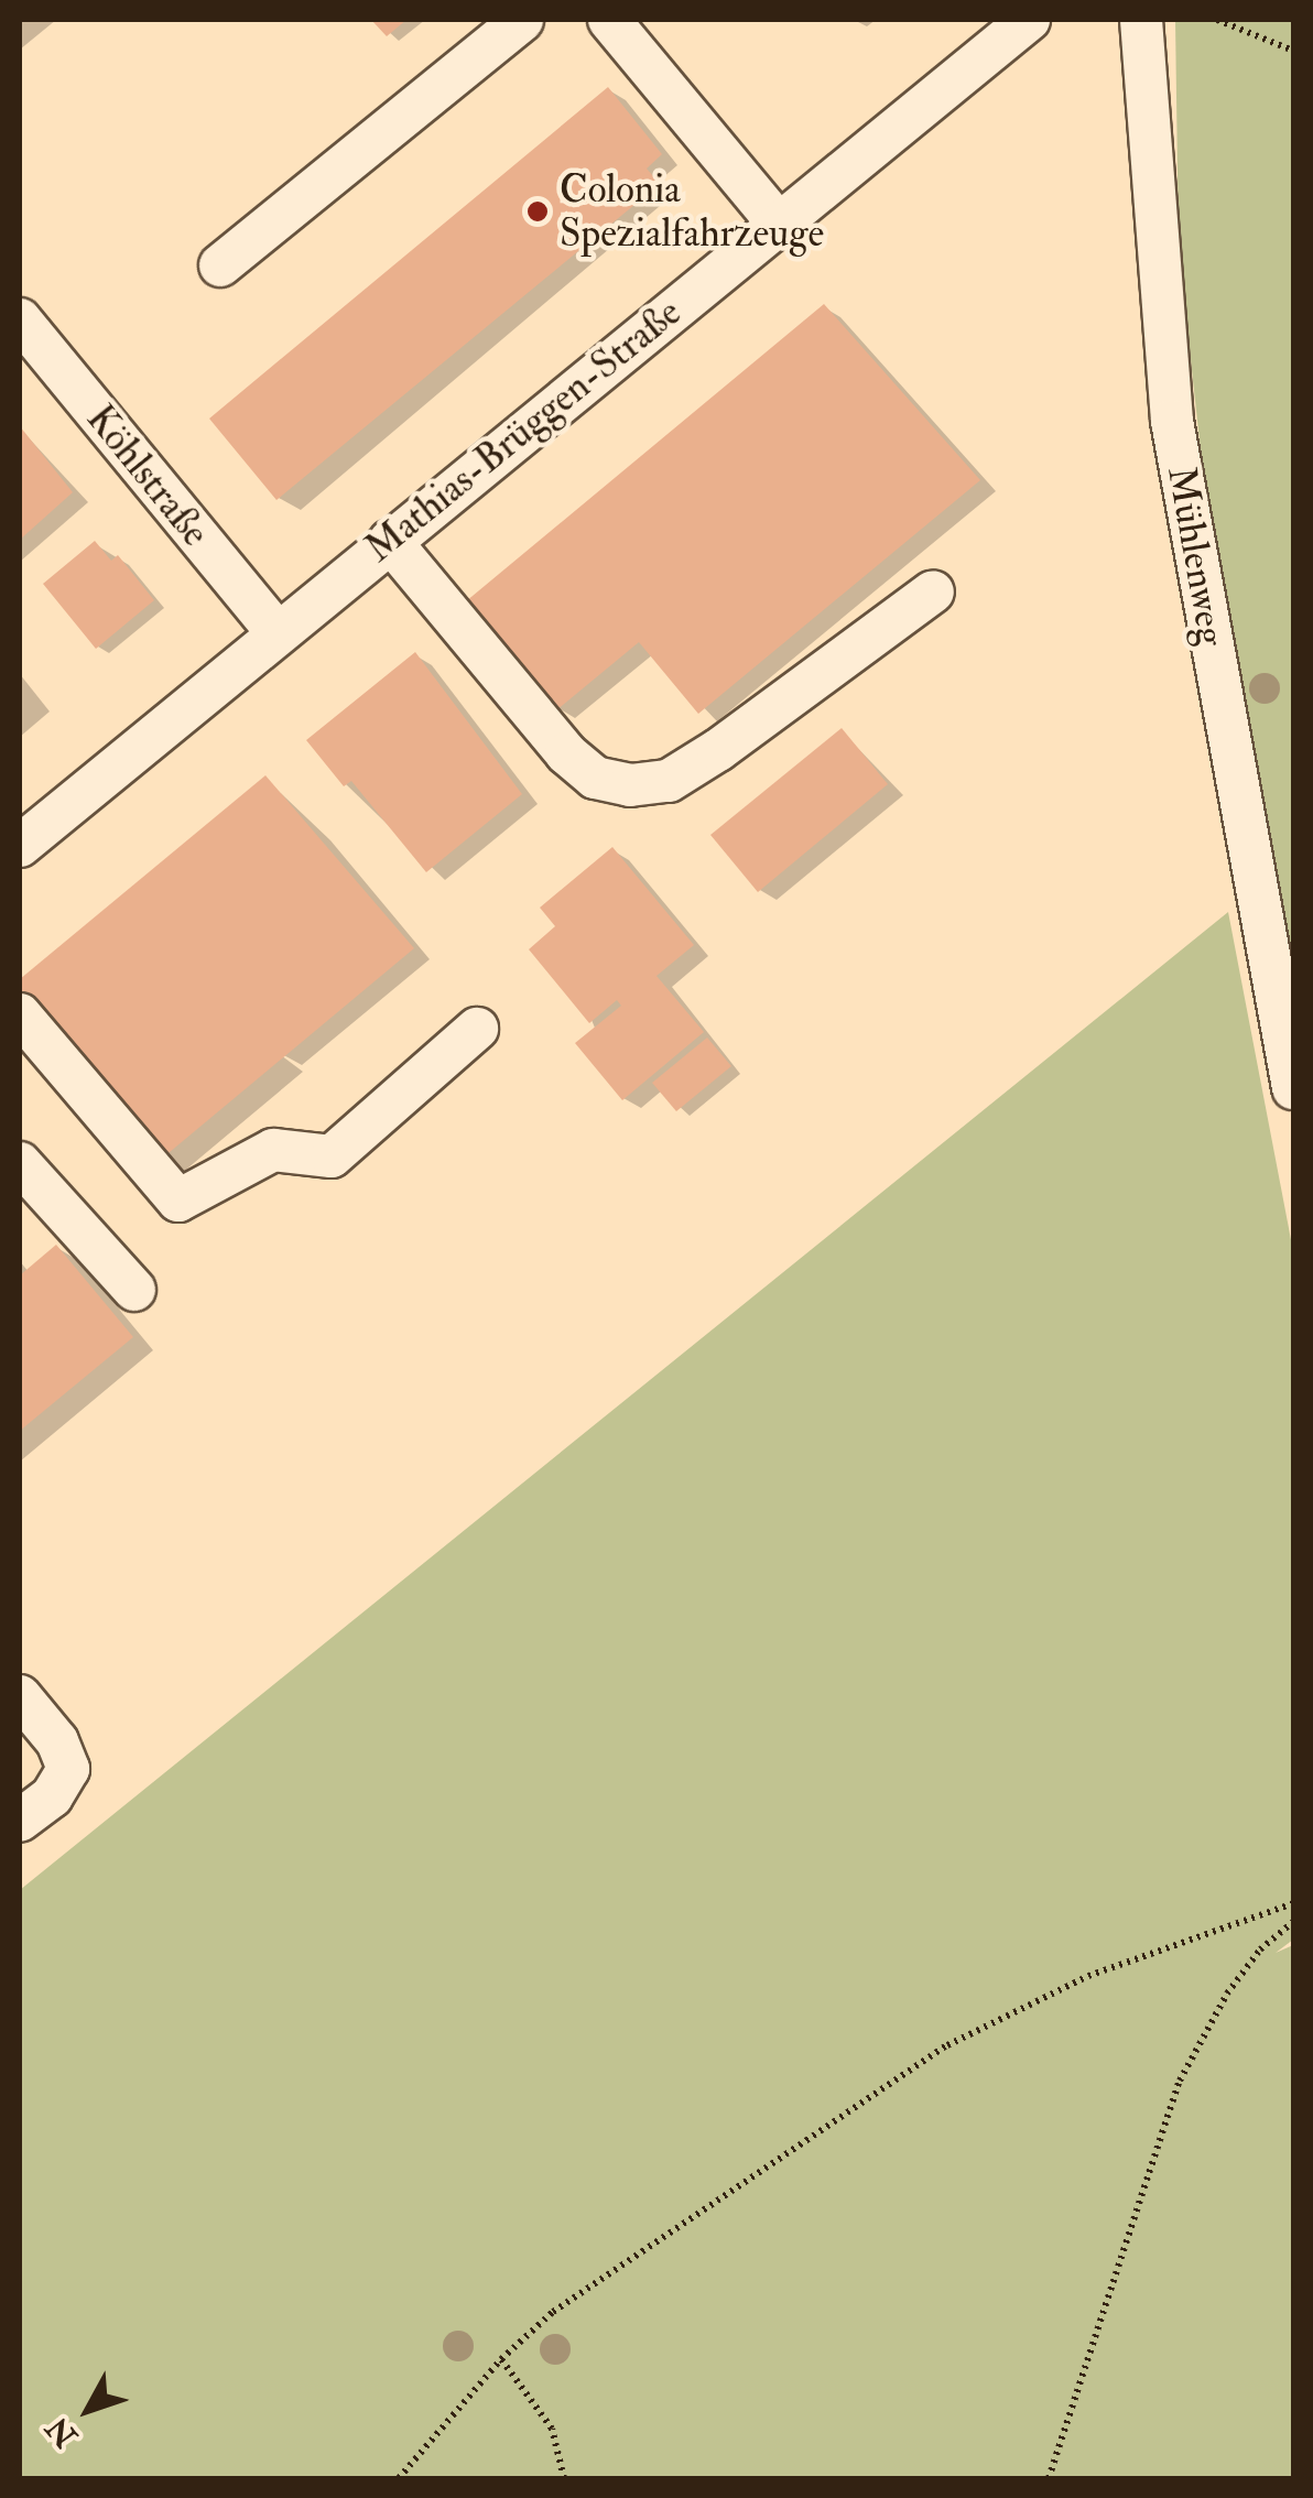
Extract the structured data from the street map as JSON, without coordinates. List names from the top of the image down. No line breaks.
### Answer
{"streets":{"street":["Mathias-Brüggen-Straße","Köhlstraße","Mühlenweg"]},"crossings":[["Mathias-Brüggen-Straße","Köhlstraße"]],"places":["Colonia Spezialfahrzeuge"],"north":"bottom left"}
